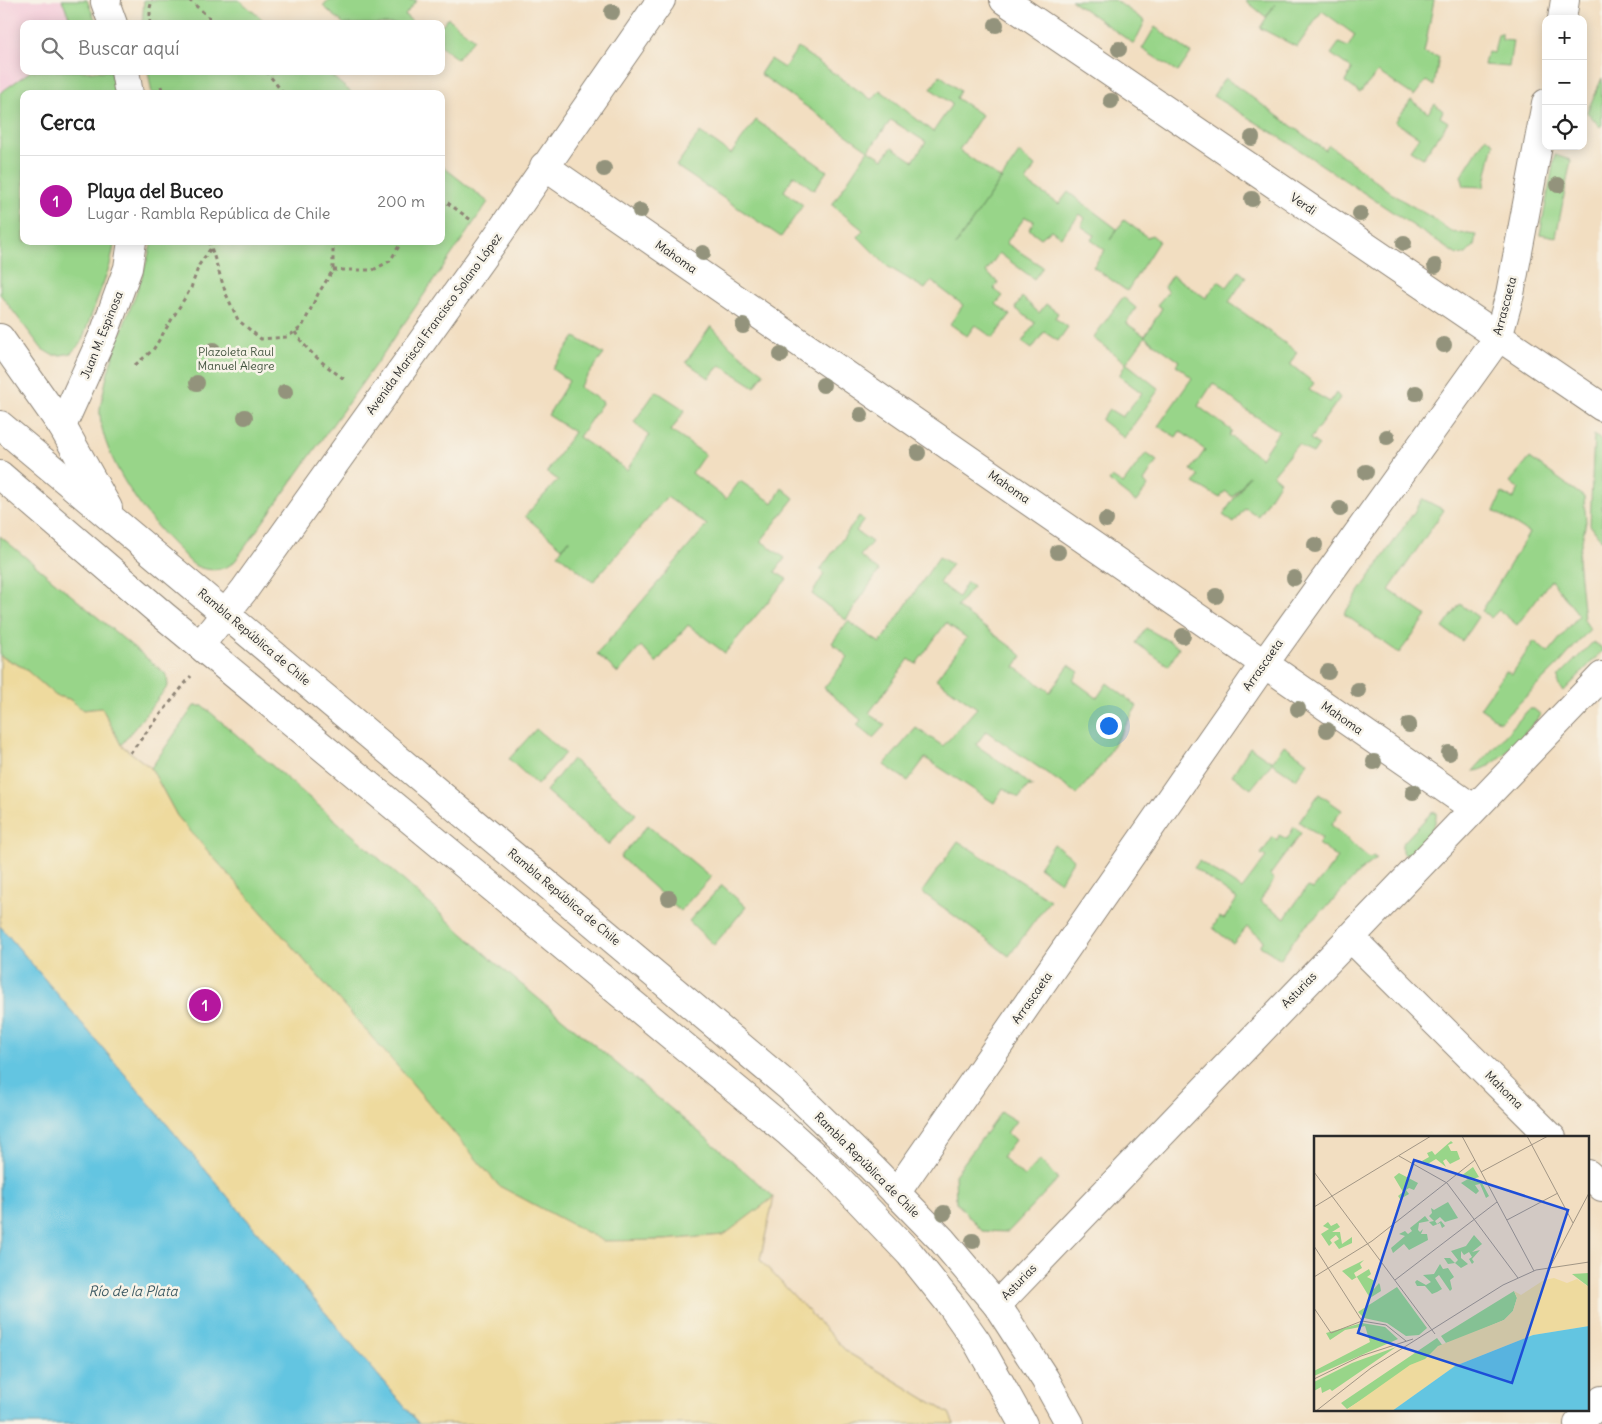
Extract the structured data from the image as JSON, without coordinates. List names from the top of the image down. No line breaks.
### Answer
{"streets":{"street":["Verdi","Mahoma","Arrascaeta","Avenida Mariscal Francisco Solano López","Juan M. Espinosa","Rambla República de Chile","Asturias"]},"crossings":[["Verdi","Arrascaeta"],["Mahoma","Arrascaeta"],["Mahoma","Avenida Mariscal Francisco Solano López"],["Mahoma","Asturias"],["Arrascaeta","Rambla República de Chile"],["Avenida Mariscal Francisco Solano López","Rambla República de Chile"],["Rambla República de Chile","Asturias"]],"water":["Río de la Plata"],"parks":["Plazoleta Raul Manuel Alegre"],"page":{"map_buttons":["+","−"],"search":"Buscar aquí","heading":"Cerca","list":[{"mark":"1","name":"Playa del Buceo","note":"Lugar · Rambla República de Chile","value":"200 m"}],"pins":"1"}}
